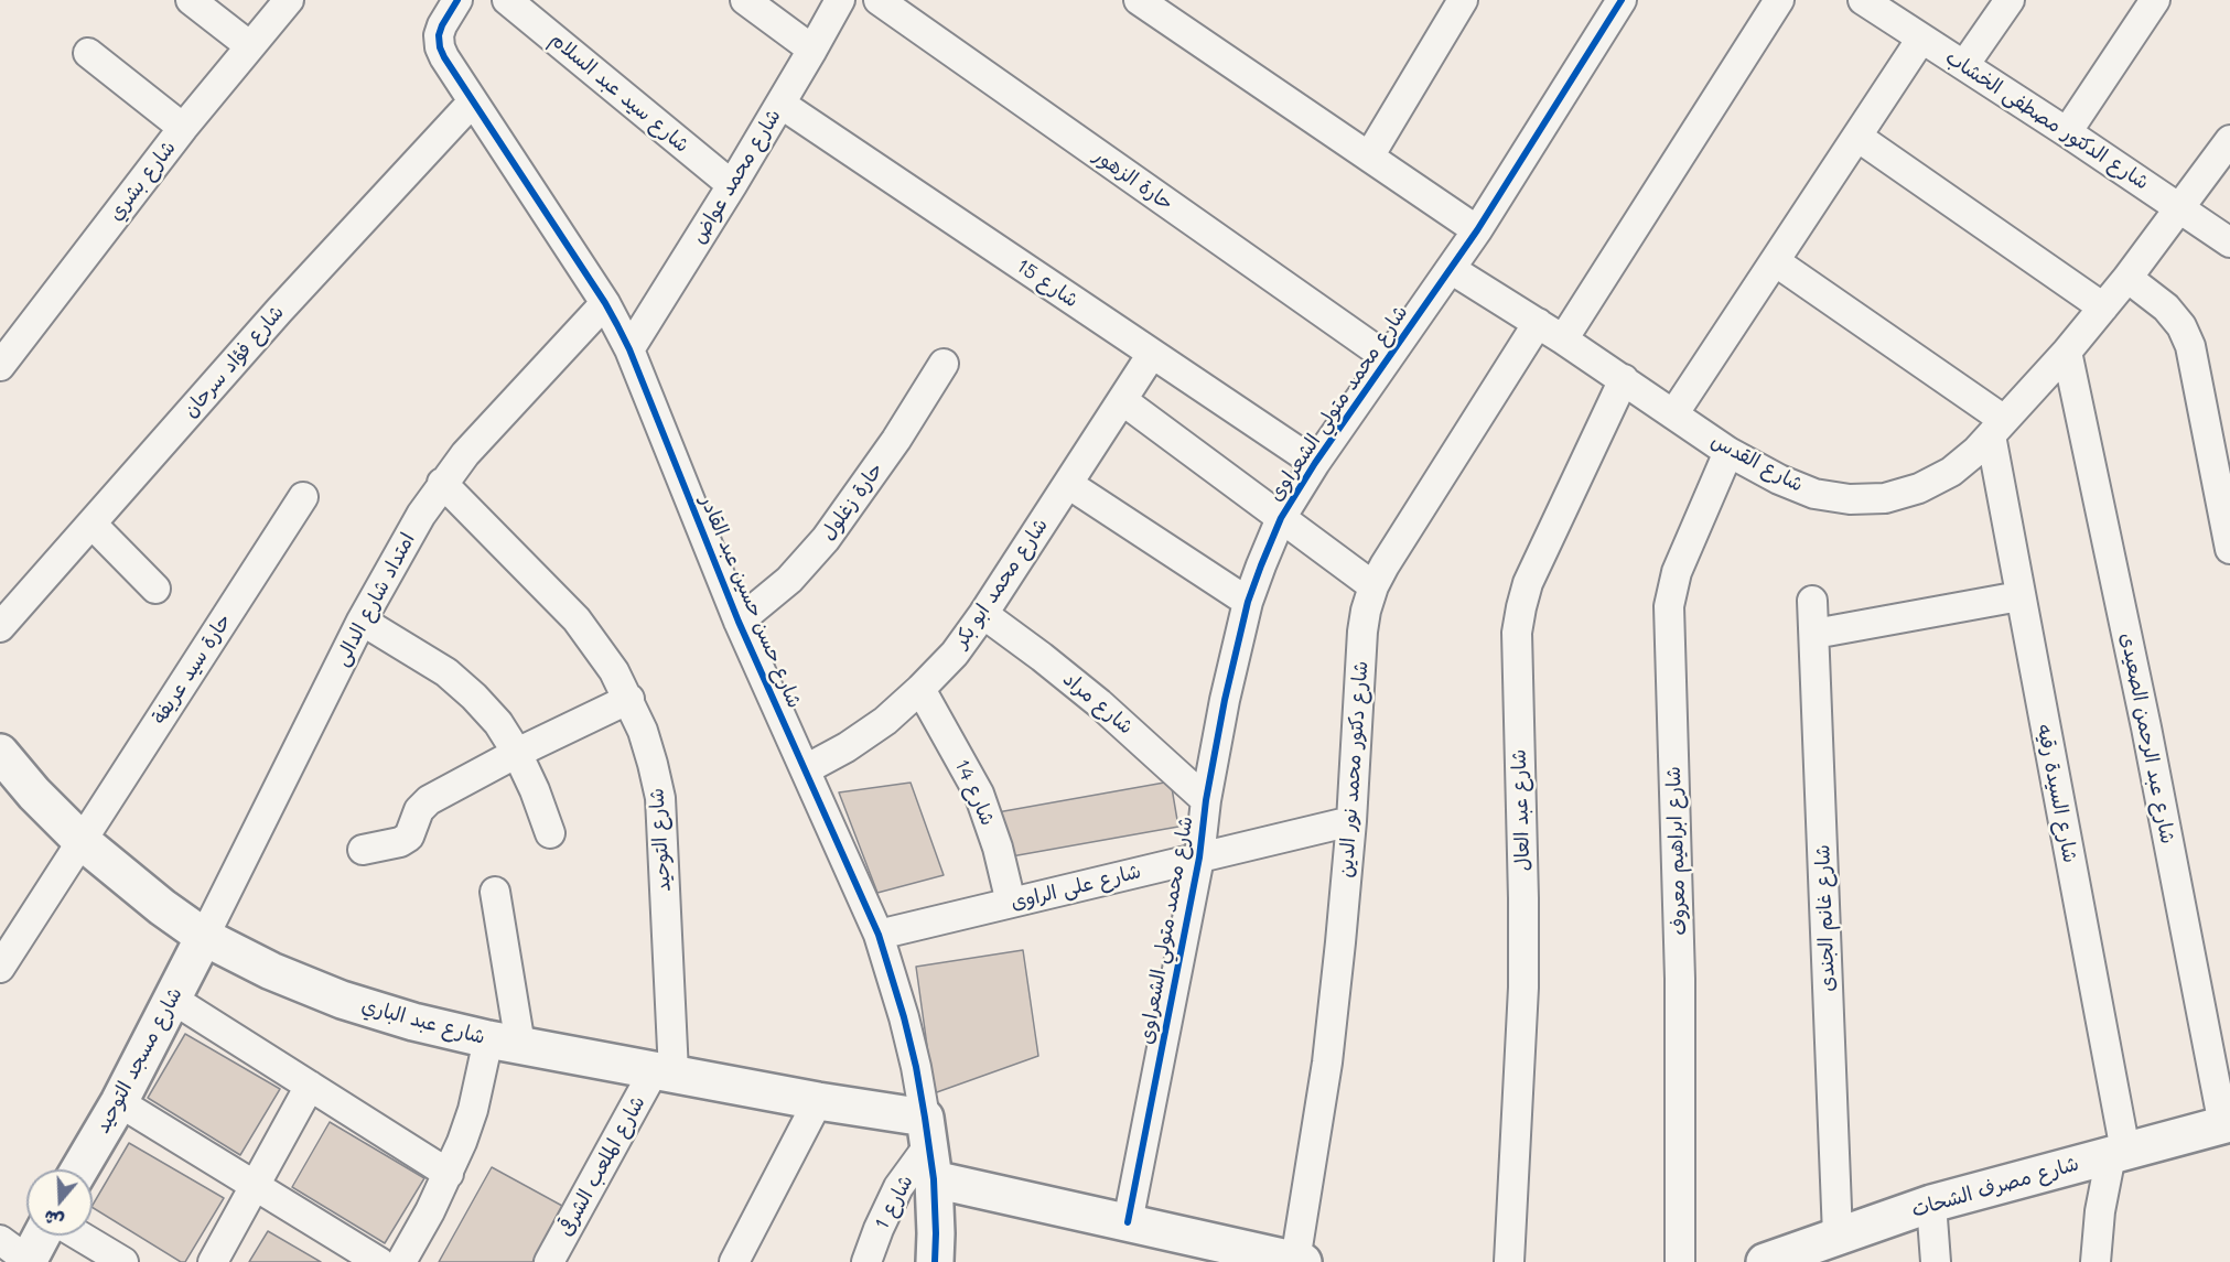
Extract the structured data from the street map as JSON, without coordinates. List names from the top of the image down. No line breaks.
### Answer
{"streets":{"street":["شارع سيد عبد السلام","شارع الدكتور مصطفى الخشاب","شارع محمد عواض","حارة الزهور","شارع بشري","شارع 15","شارع فؤاد سرحان","شارع محمد متولي الشعراوى","شارع القدس","حارة زغلول","شارع محمد ابو بكر","امتداد شارع الدالى","شارع حسن حسين عبد القادر","حارة سيد عريفة","شارع مراد","شارع عبد الرحمن الصعيدى","شارع دكتور محمد نور الدين","شارع 14","شارع السيدة رقيه","شارع عبد العال","شارع التوحيد","شارع ابراهيم معروف","شارع على الراوى","شارع غانم الجندى","شارع عبد الباري","شارع مسجد التوحيد","شارع الملعب الشرقى","شارع مصرف الشحات","شارع 1"]},"crossings":[["شارع سيد عبد السلام","شارع محمد عواض"],["شارع الدكتور مصطفى الخشاب","شارع القدس"],["شارع محمد عواض","شارع 15"],["شارع محمد عواض","شارع حسن حسين عبد القادر"],["حارة الزهور","شارع محمد متولي الشعراوى"],["شارع 15","شارع محمد متولي الشعراوى"],["شارع 15","شارع محمد ابو بكر"],["شارع فؤاد سرحان","شارع حسن حسين عبد القادر"],["شارع محمد متولي الشعراوى","شارع القدس"],["شارع محمد متولي الشعراوى","شارع مراد"],["شارع محمد متولي الشعراوى","شارع على الراوى"],["شارع القدس","شارع عبد الرحمن الصعيدى"],["شارع القدس","شارع دكتور محمد نور الدين"],["شارع القدس","شارع السيدة رقيه"],["شارع القدس","شارع عبد العال"],["شارع القدس","شارع ابراهيم معروف"],["حارة زغلول","شارع حسن حسين عبد القادر"],["شارع محمد ابو بكر","شارع حسن حسين عبد القادر"],["شارع محمد ابو بكر","شارع مراد"],["شارع محمد ابو بكر","شارع 14"],["امتداد شارع الدالى","شارع حسن حسين عبد القادر"],["امتداد شارع الدالى","شارع التوحيد"],["امتداد شارع الدالى","شارع عبد الباري"],["امتداد شارع الدالى","شارع مسجد التوحيد"],["شارع حسن حسين عبد القادر","شارع على الراوى"],["شارع حسن حسين عبد القادر","شارع عبد الباري"],["شارع حسن حسين عبد القادر","شارع 1"],["حارة سيد عريفة","شارع عبد الباري"],["شارع عبد الرحمن الصعيدى","شارع مصرف الشحات"],["شارع دكتور محمد نور الدين","شارع على الراوى"],["شارع 14","شارع على الراوى"],["شارع السيدة رقيه","شارع مصرف الشحات"],["شارع التوحيد","شارع عبد الباري"],["شارع التوحيد","شارع الملعب الشرقى"],["شارع غانم الجندى","شارع مصرف الشحات"],["شارع عبد الباري","شارع مسجد التوحيد"],["شارع عبد الباري","شارع الملعب الشرقى"],["شارع عبد الباري","شارع 1"]],"north":"bottom"}
